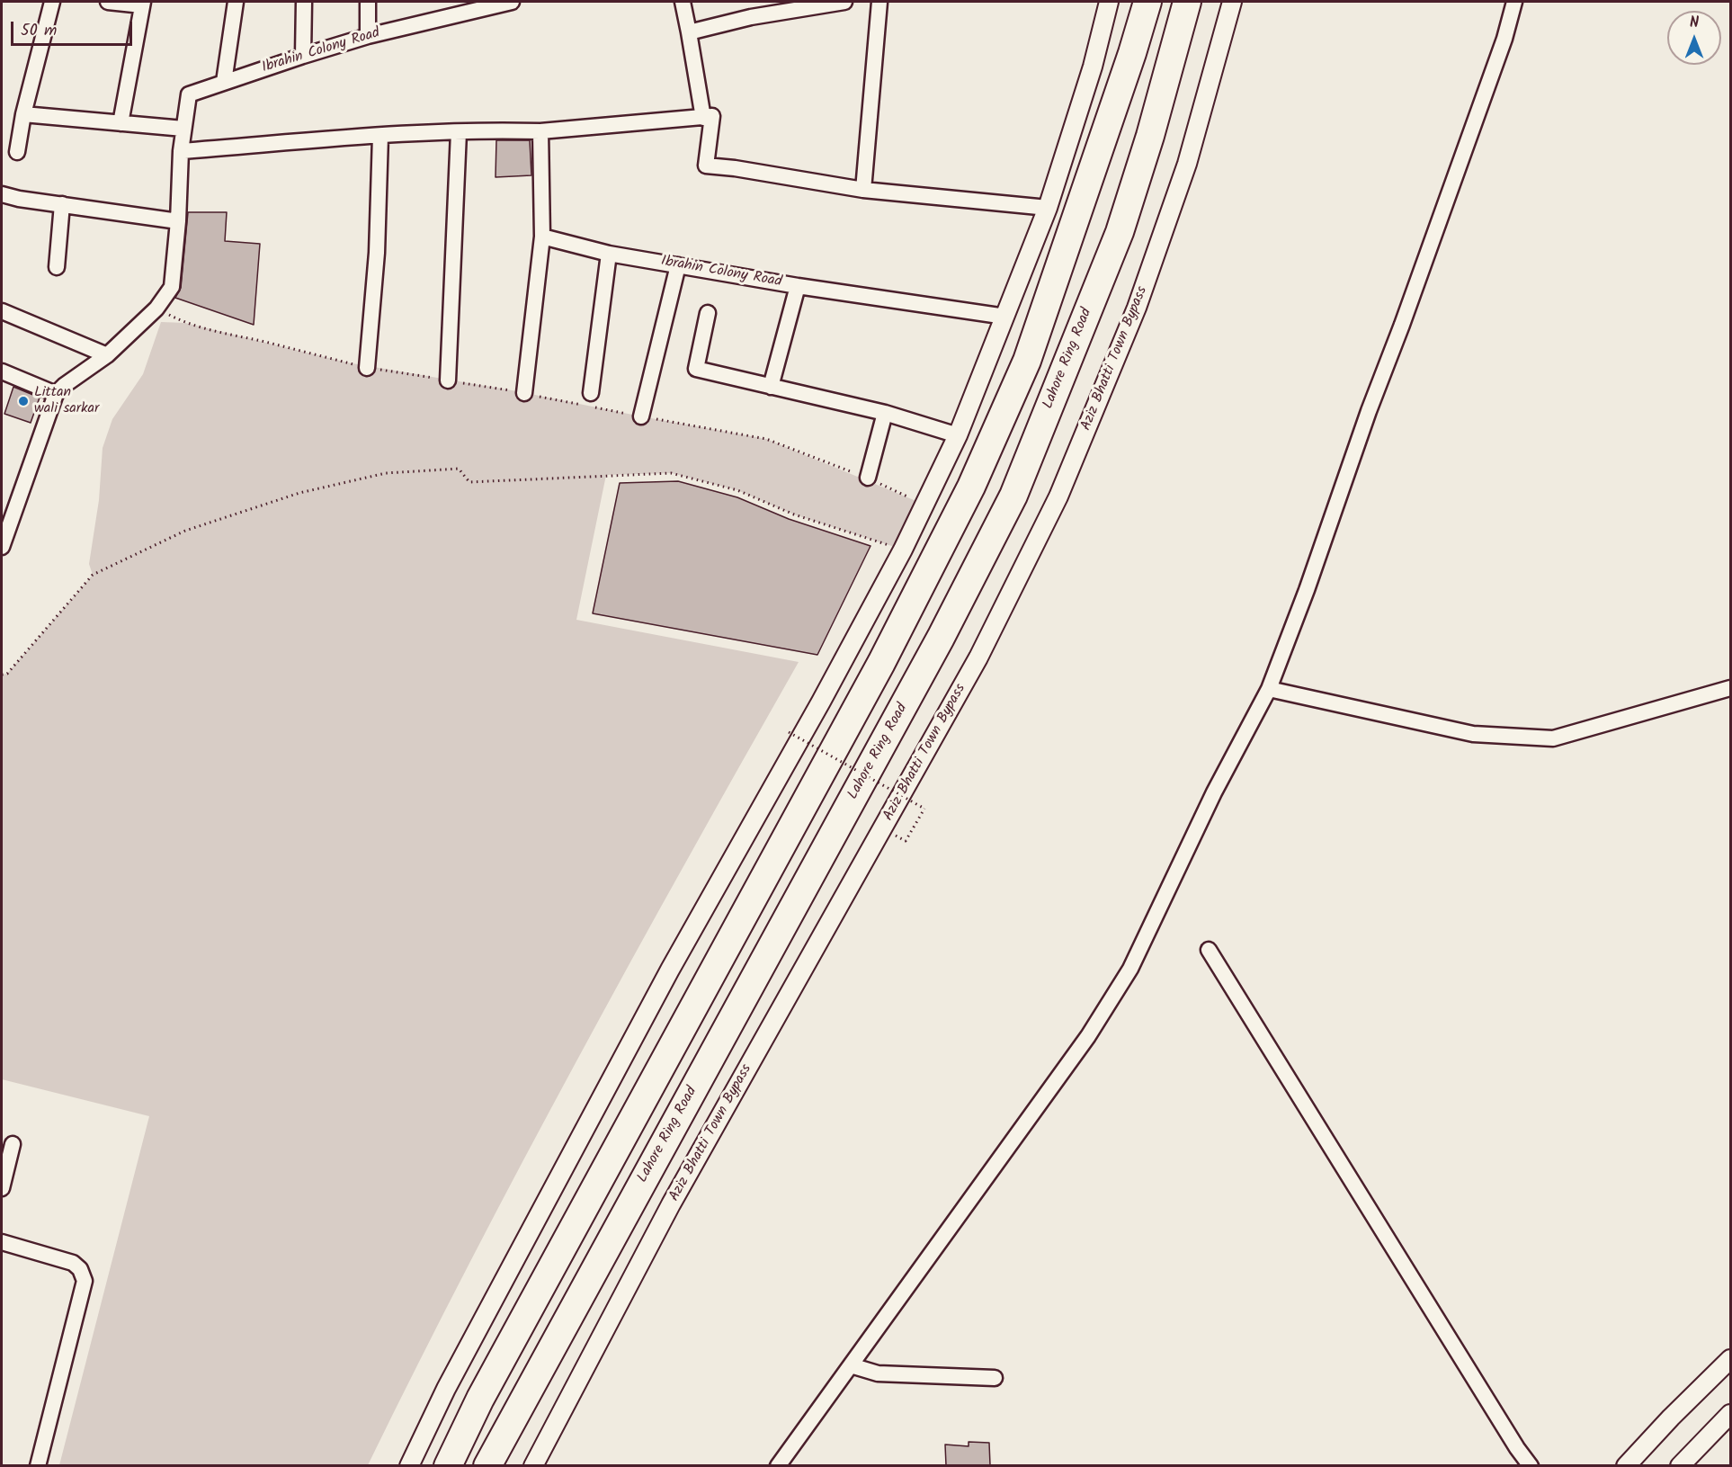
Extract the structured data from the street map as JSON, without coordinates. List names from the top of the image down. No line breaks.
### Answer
{"streets":{"highway":["Lahore Ring Road"],"street":["Ibrahin Colony Road","Aziz Bhatti Town Bypass"]},"places":["Littan wali sarkar"],"scale_bar":"50 m","north":"top"}
